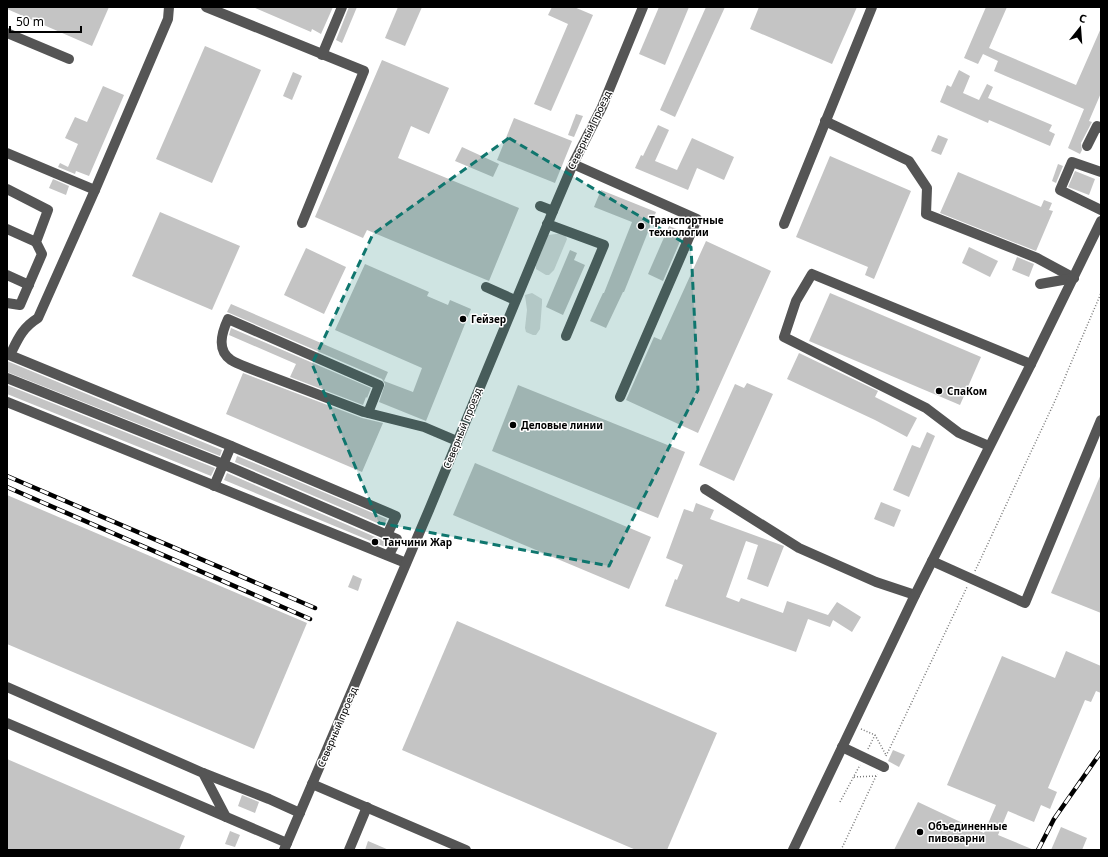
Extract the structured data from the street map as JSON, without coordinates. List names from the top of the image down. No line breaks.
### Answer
{"streets":{"street":["Северный проезд"]},"places":["Транспортные технологии","Гейзер","СпаКом","Деловые линии","Танчини Жар","Объединенные пивоварни"],"scale_bar":"50 m","north":"top"}
